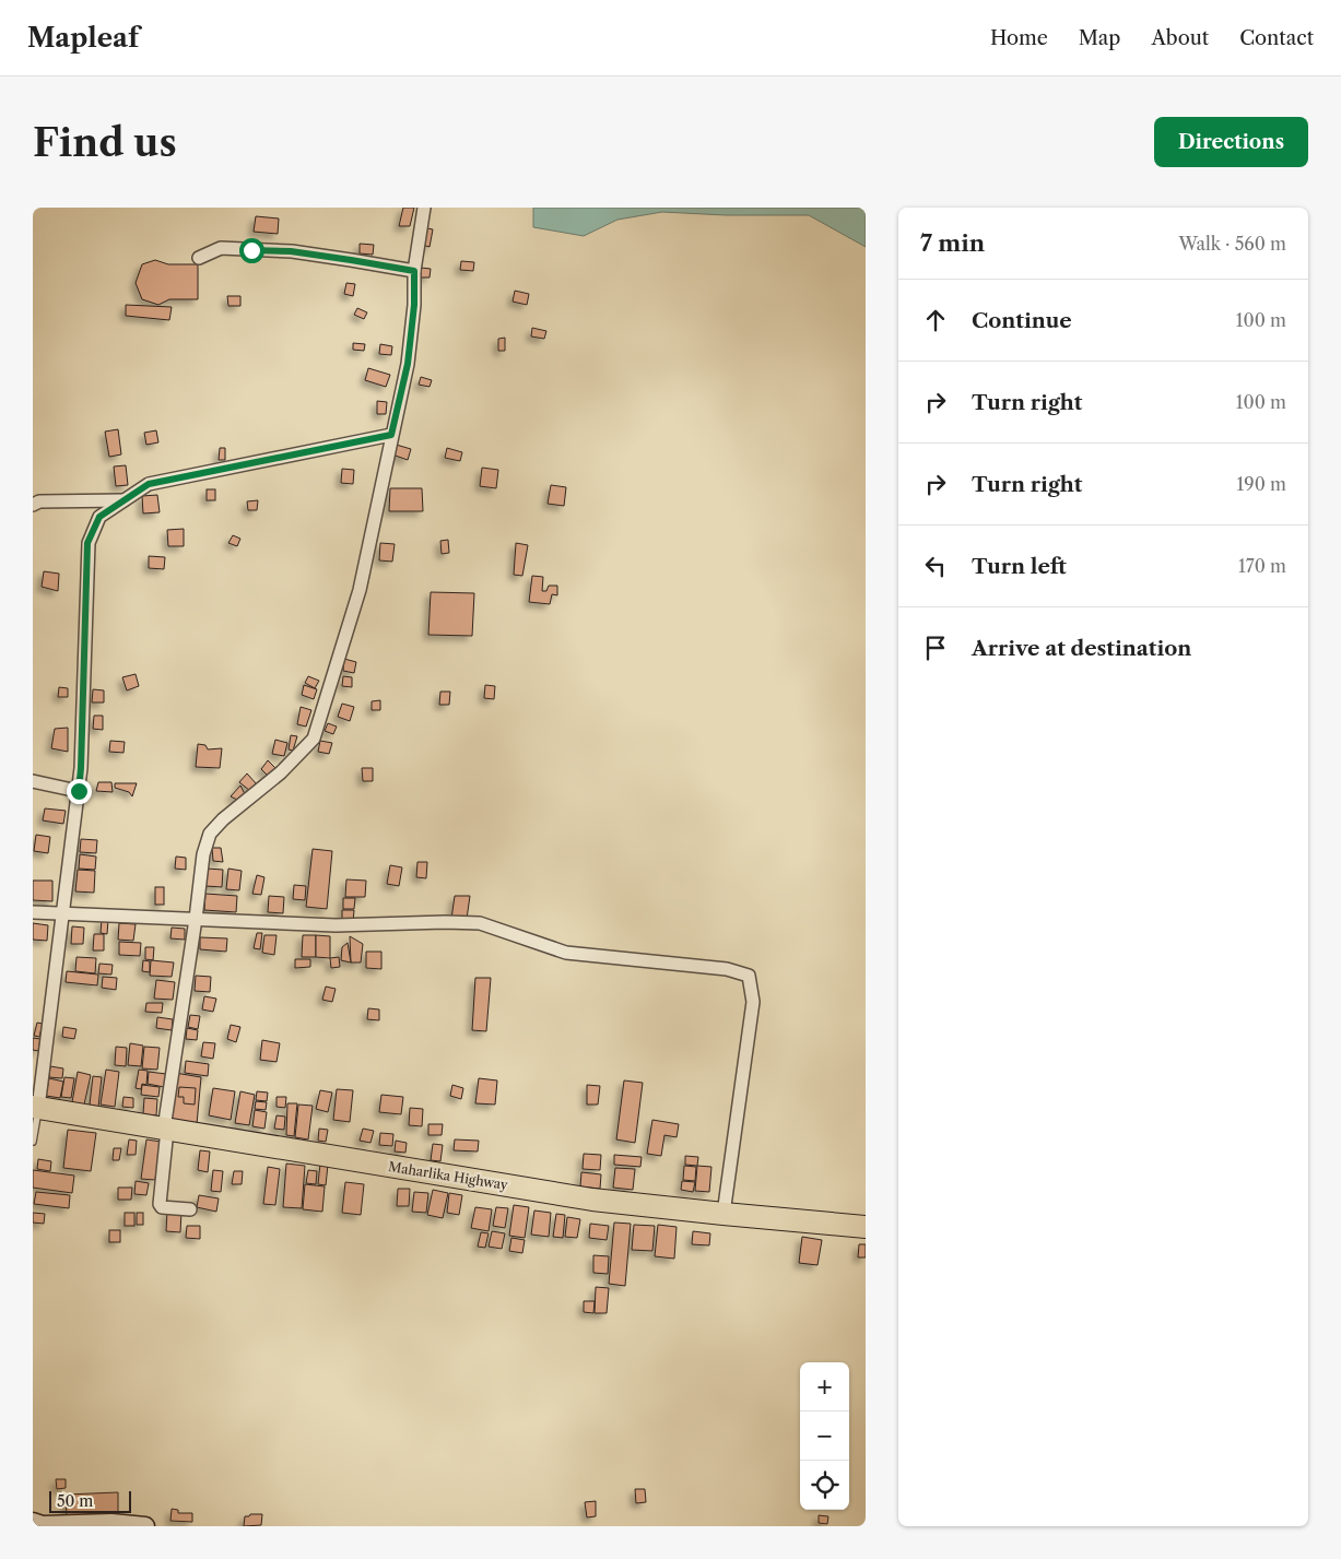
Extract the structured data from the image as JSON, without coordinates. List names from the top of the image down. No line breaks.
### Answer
{"streets":{"highway":["Maharlika Highway"]},"scale_bar":"50 m","page":{"header":"Mapleaf","nav":["Home","Map","About","Contact"],"buttons":"Directions","title":"Find us","heading":["7 min","Walk · 560 m"],"list":[["Continue","100 m"],["Turn right","100 m"],["Turn right","190 m"],["Turn left","170 m"],"Arrive at destination"],"map_buttons":["+","−"],"scale":"50 m"}}
